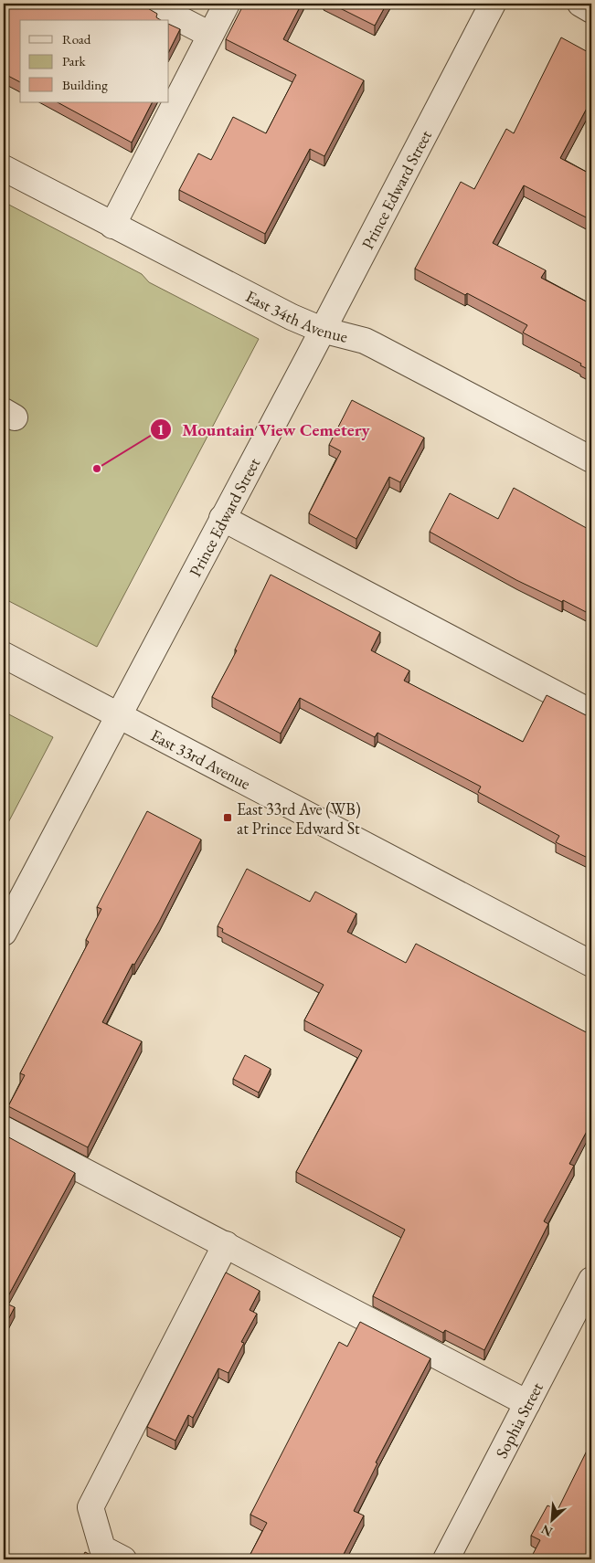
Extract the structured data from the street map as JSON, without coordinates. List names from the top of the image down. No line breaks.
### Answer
{"streets":{"street":["Prince Edward Street","East 34th Avenue","East 33rd Avenue","Sophia Street"]},"crossings":[["Prince Edward Street","East 34th Avenue"],["Prince Edward Street","East 33rd Avenue"]],"places":{"other":["Mountain View Cemetery"],"transit":["East 33rd Ave (WB) at Prince Edward St"]},"legend":["Road","Park","Building"],"north":"bottom left"}
